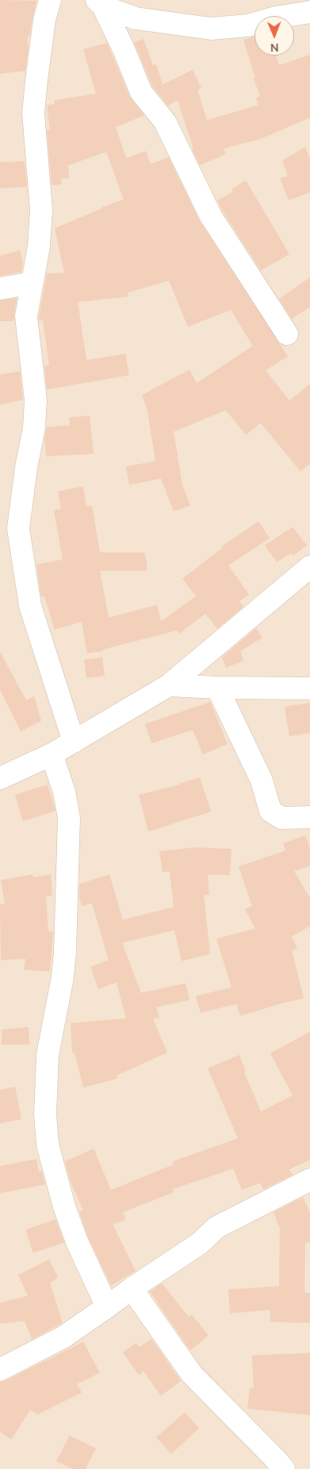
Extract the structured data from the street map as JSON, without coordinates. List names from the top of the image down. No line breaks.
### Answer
{"north":"bottom"}
